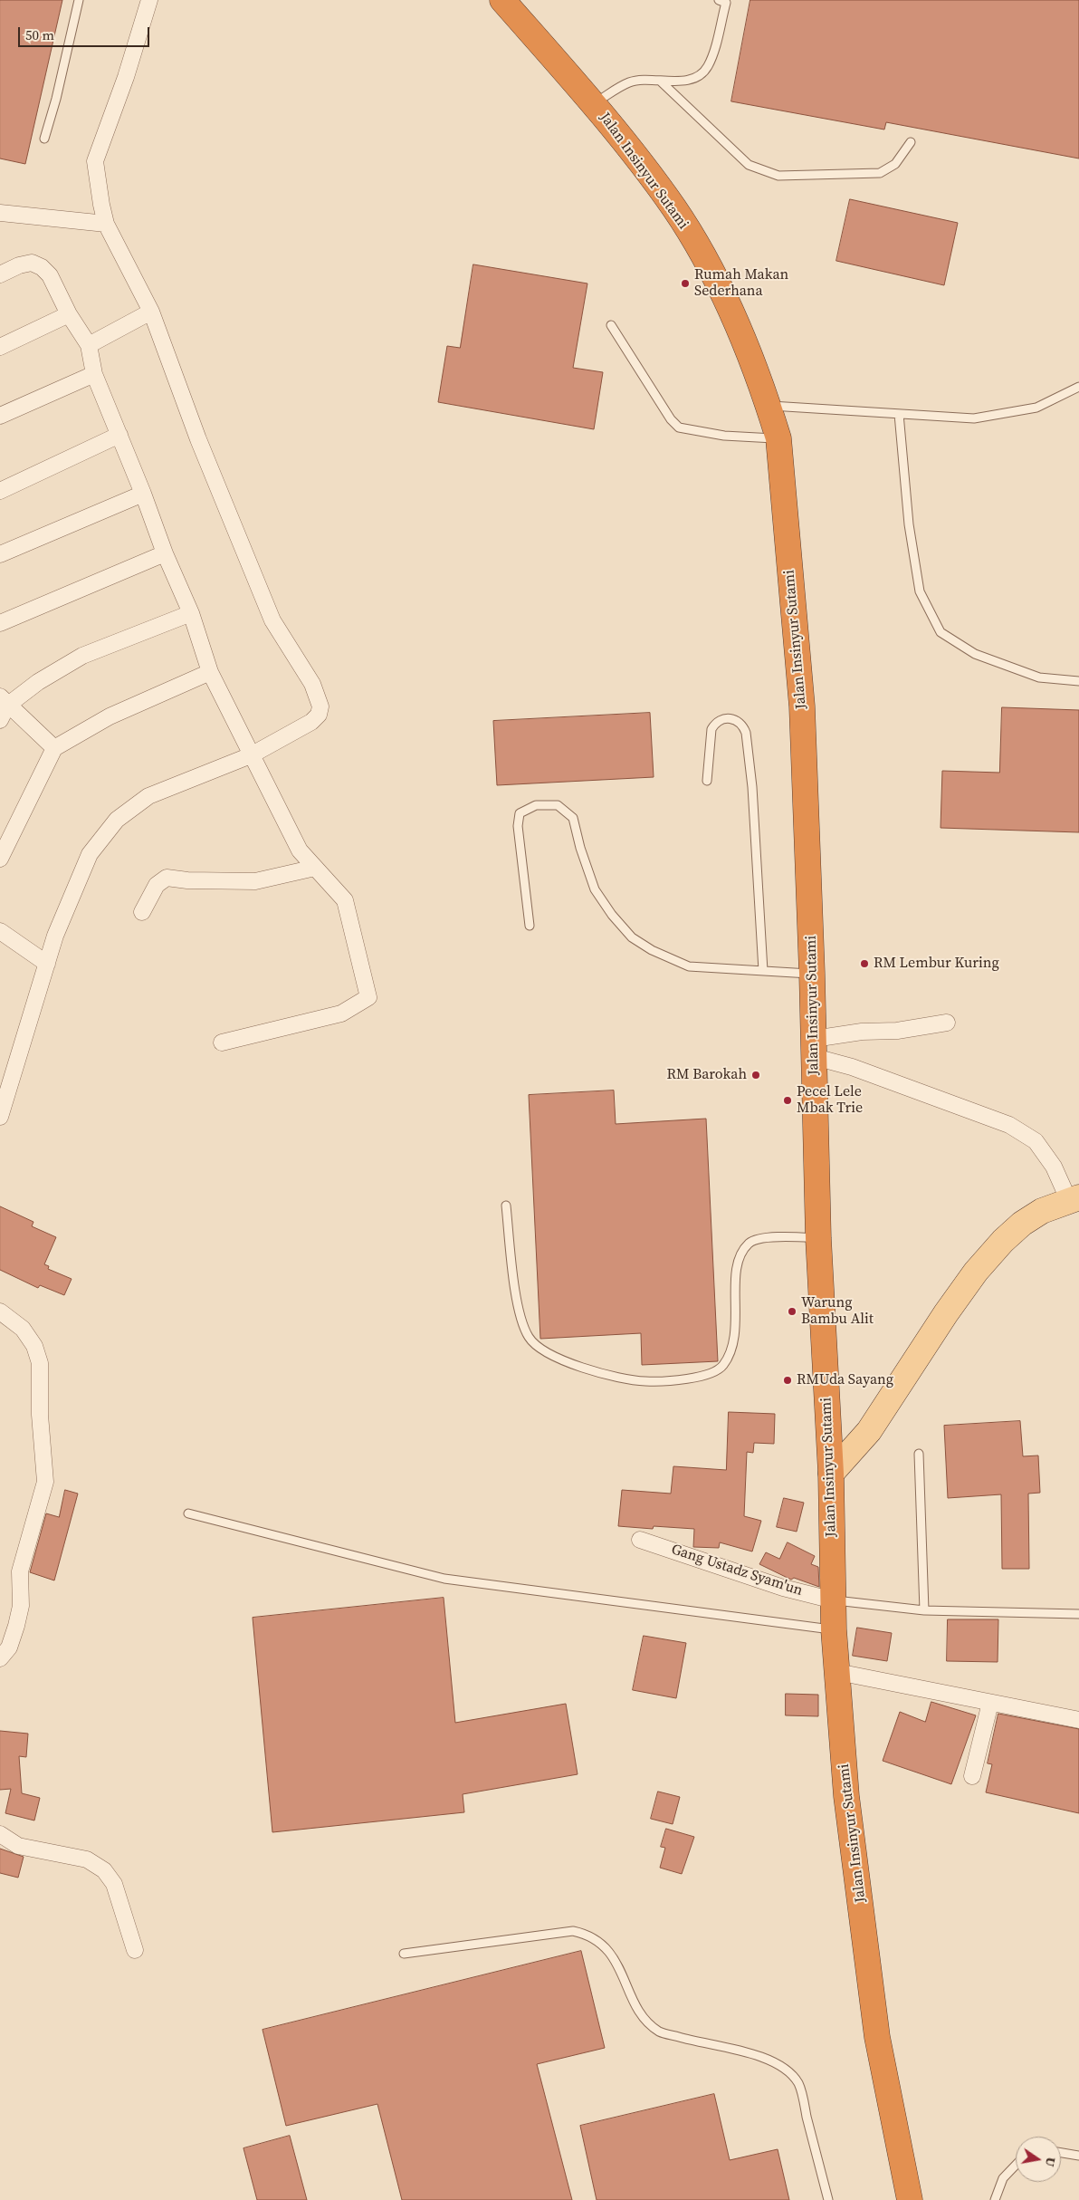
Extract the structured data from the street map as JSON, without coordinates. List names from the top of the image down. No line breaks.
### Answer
{"streets":{"highway":["Jalan Insinyur Sutami"],"street":["Gang Ustadz Syam'un"]},"crossings":[["Jalan Insinyur Sutami","Gang Ustadz Syam'un"]],"places":["Rumah Makan Sederhana","RM Lembur Kuring","RM Barokah","Pecel Lele Mbak Trie","Warung Bambu Alit","RMUda Sayang"],"scale_bar":"50 m","north":"right"}
